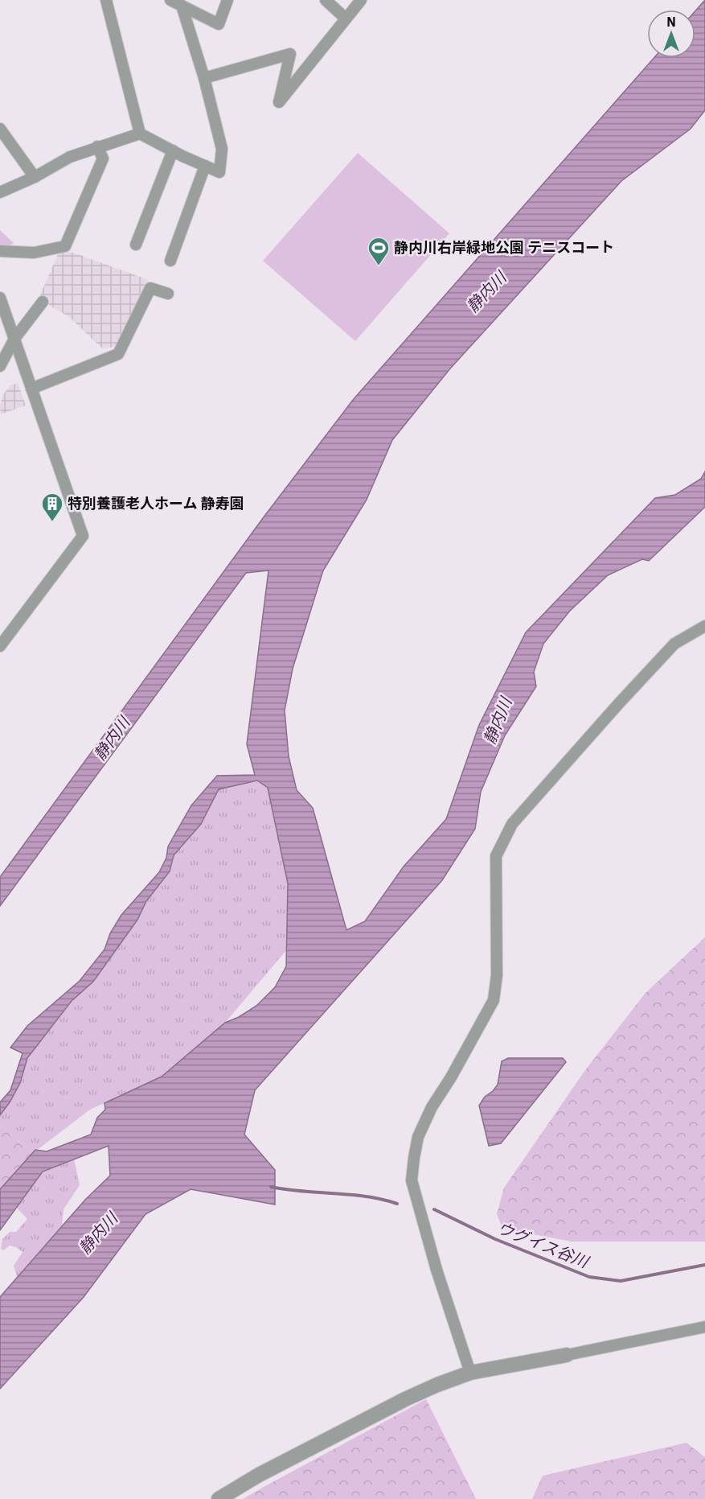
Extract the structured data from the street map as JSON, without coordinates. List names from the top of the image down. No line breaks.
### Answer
{"water":["静内川","ウグイス谷川"],"places":{"sports":["静内川右岸緑地公園 テニスコート"],"building":["特別養護老人ホーム 静寿園"]},"north":"top"}
